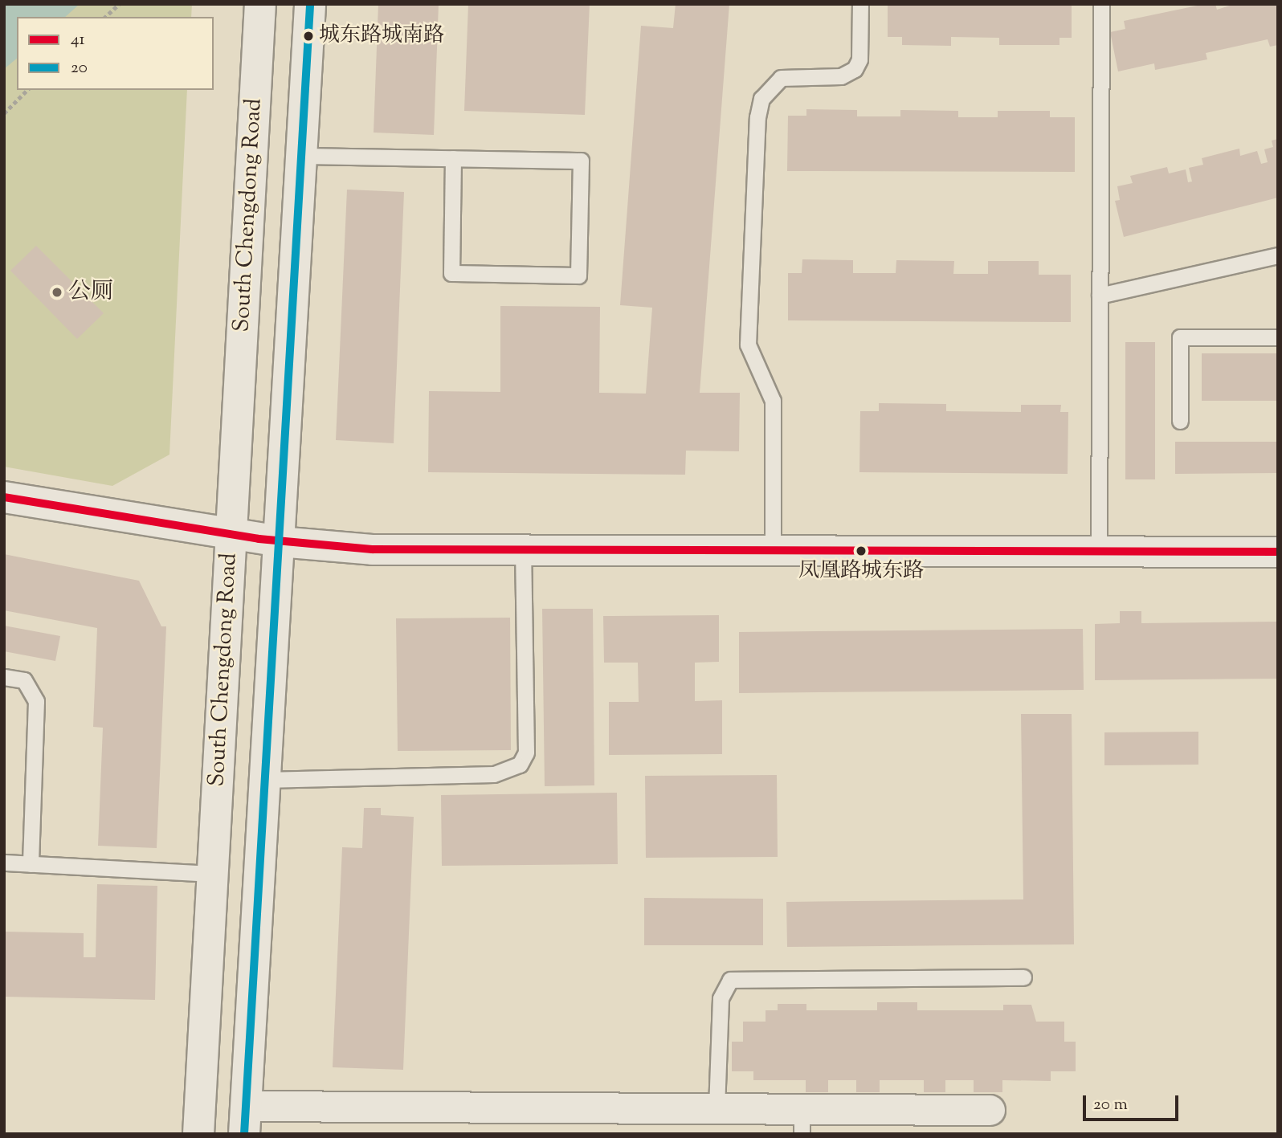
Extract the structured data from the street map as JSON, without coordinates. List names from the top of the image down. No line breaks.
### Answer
{"streets":{"main road":["South Chengdong Road"]},"places":["城东路城南路","公厕","凤凰路城东路"],"lines":["transit line 20","transit line 41"],"legend":["41","20"],"scale_bar":"20 m"}
